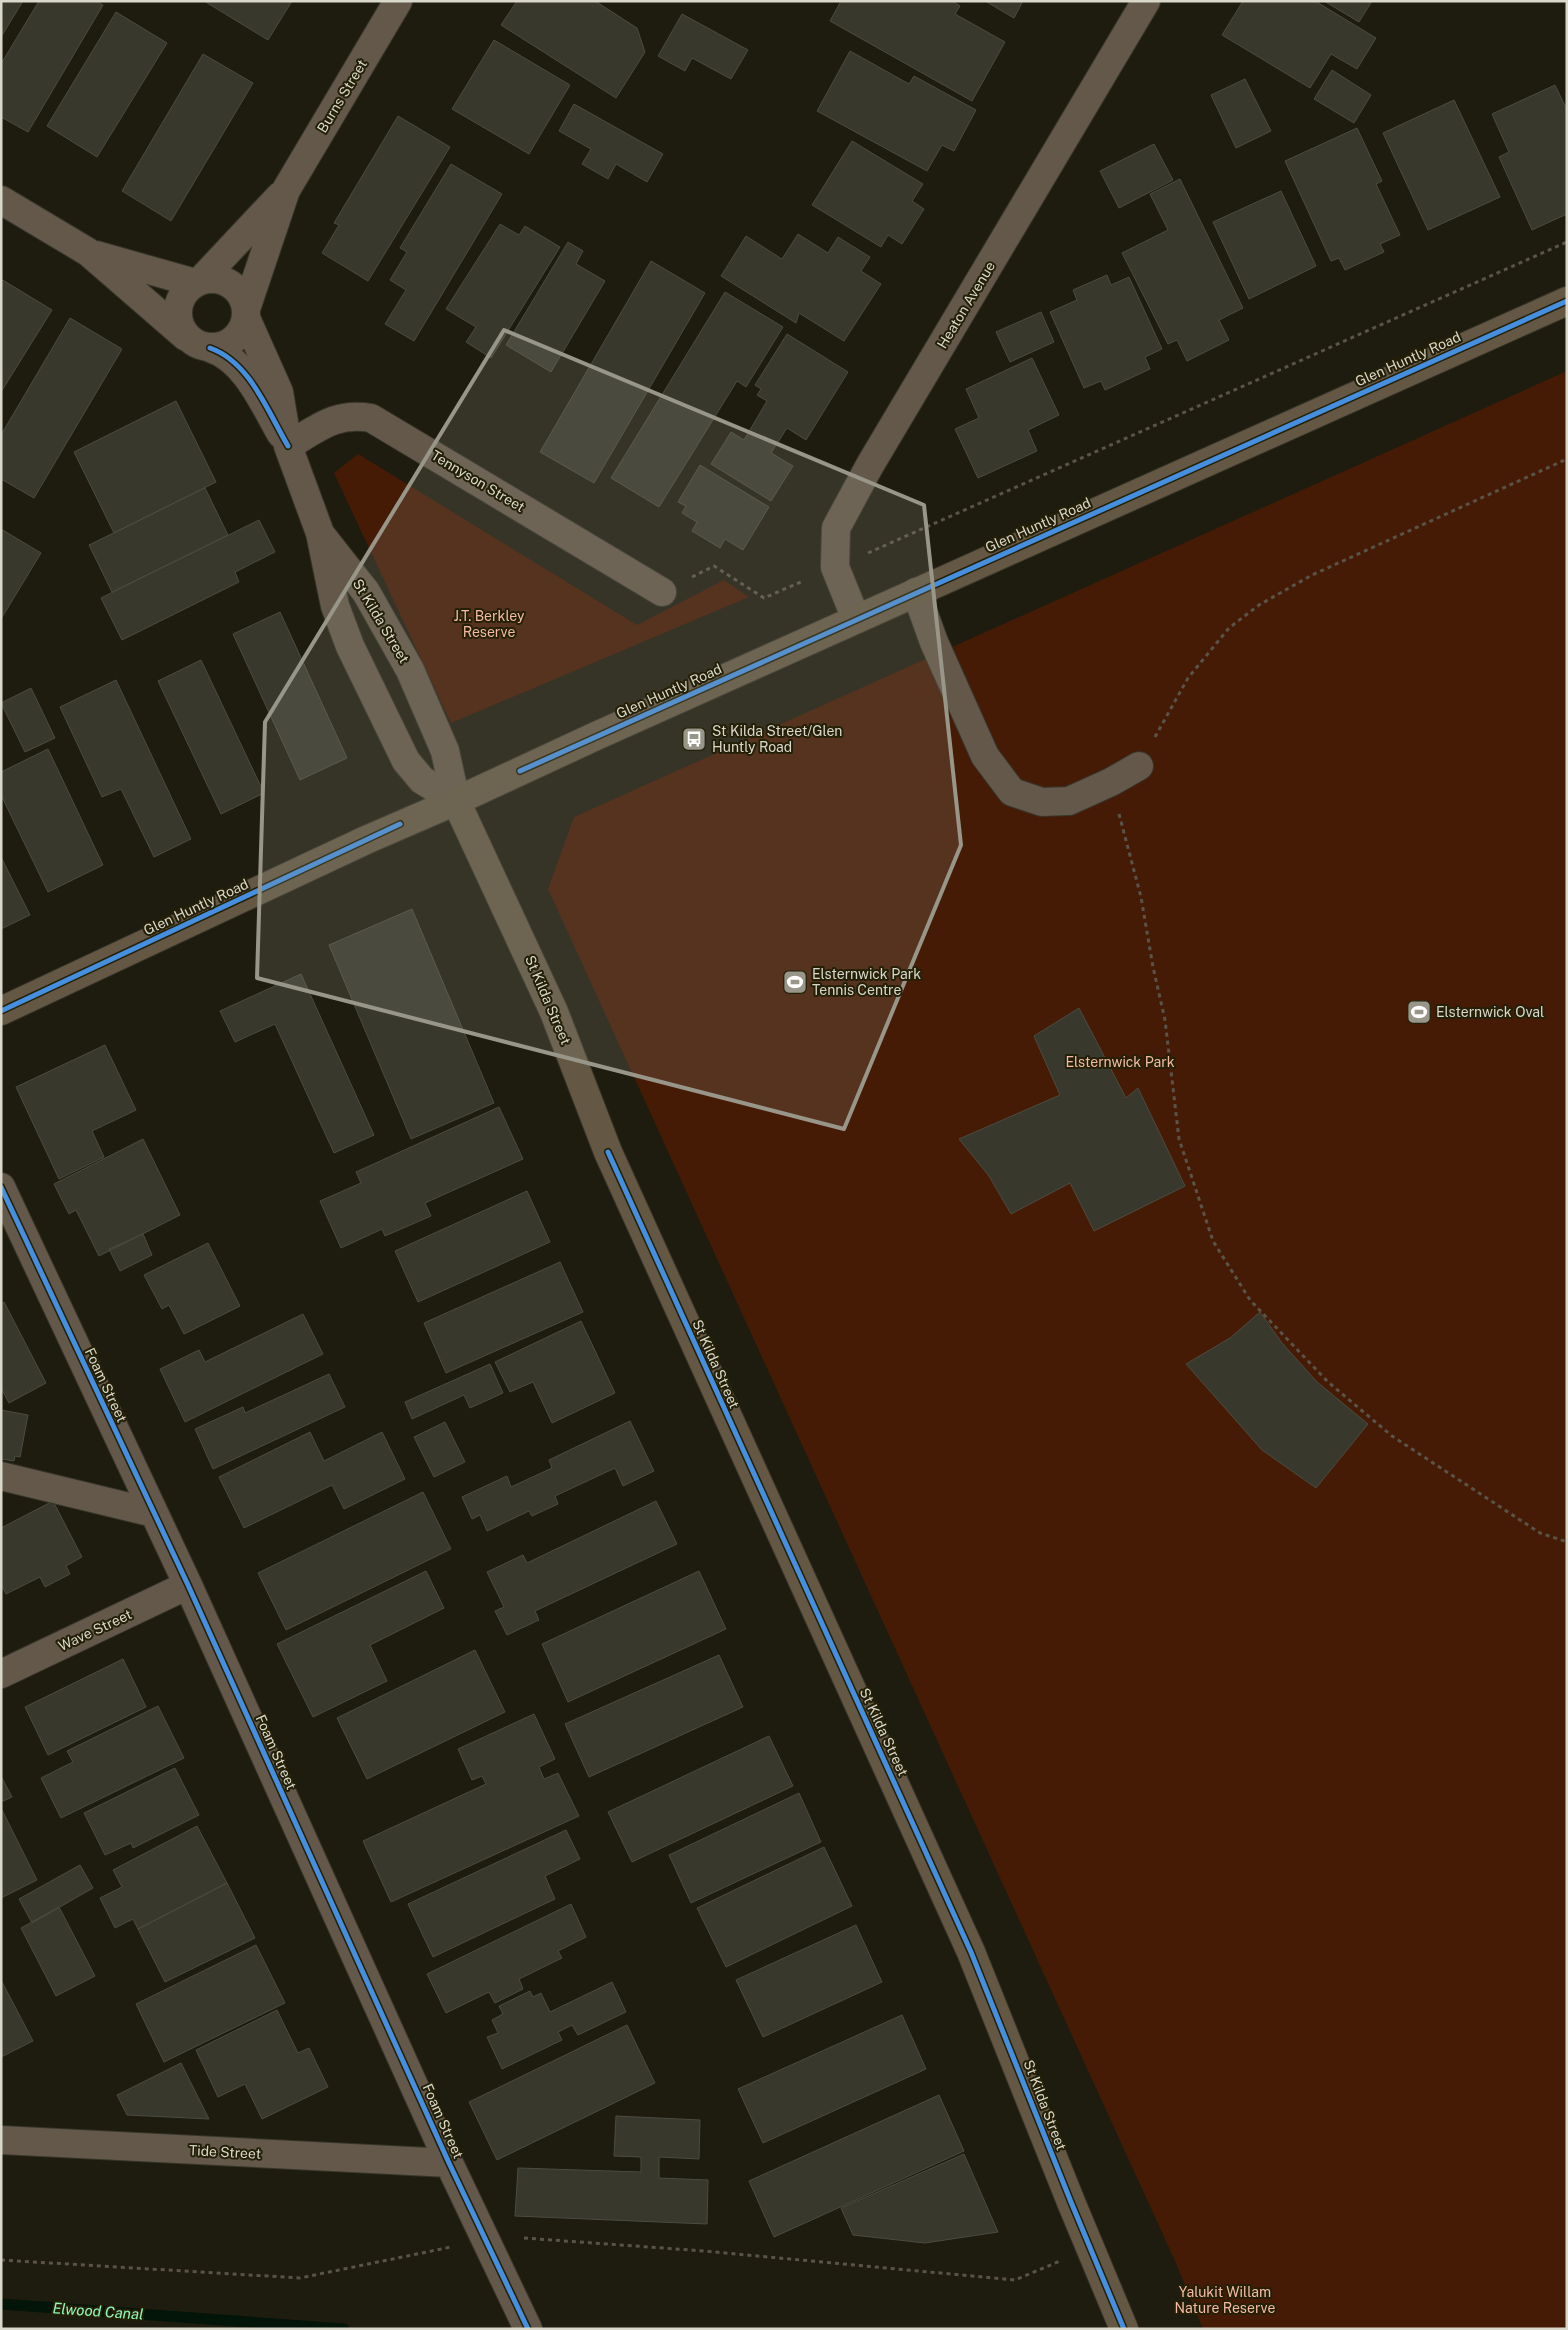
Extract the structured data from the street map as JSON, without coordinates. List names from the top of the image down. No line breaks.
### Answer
{"streets":{"main road":["Glen Huntly Road","St Kilda Street"],"street":["Burns Street","Heaton Avenue","Tennyson Street","Foam Street","Wave Street","Tide Street"]},"crossings":[["Heaton Avenue","Glen Huntly Road"],["Glen Huntly Road","St Kilda Street"],["Tennyson Street","St Kilda Street"],["Foam Street","Wave Street"],["Foam Street","Tide Street"]],"water":["Elwood Canal"],"parks":["J.T. Berkley Reserve","Elsternwick Park","Yalukit Willam Nature Reserve"],"places":{"bus stop":["St Kilda Street/Glen Huntly Road"],"sports":["Elsternwick Park Tennis Centre","Elsternwick Oval"]}}
